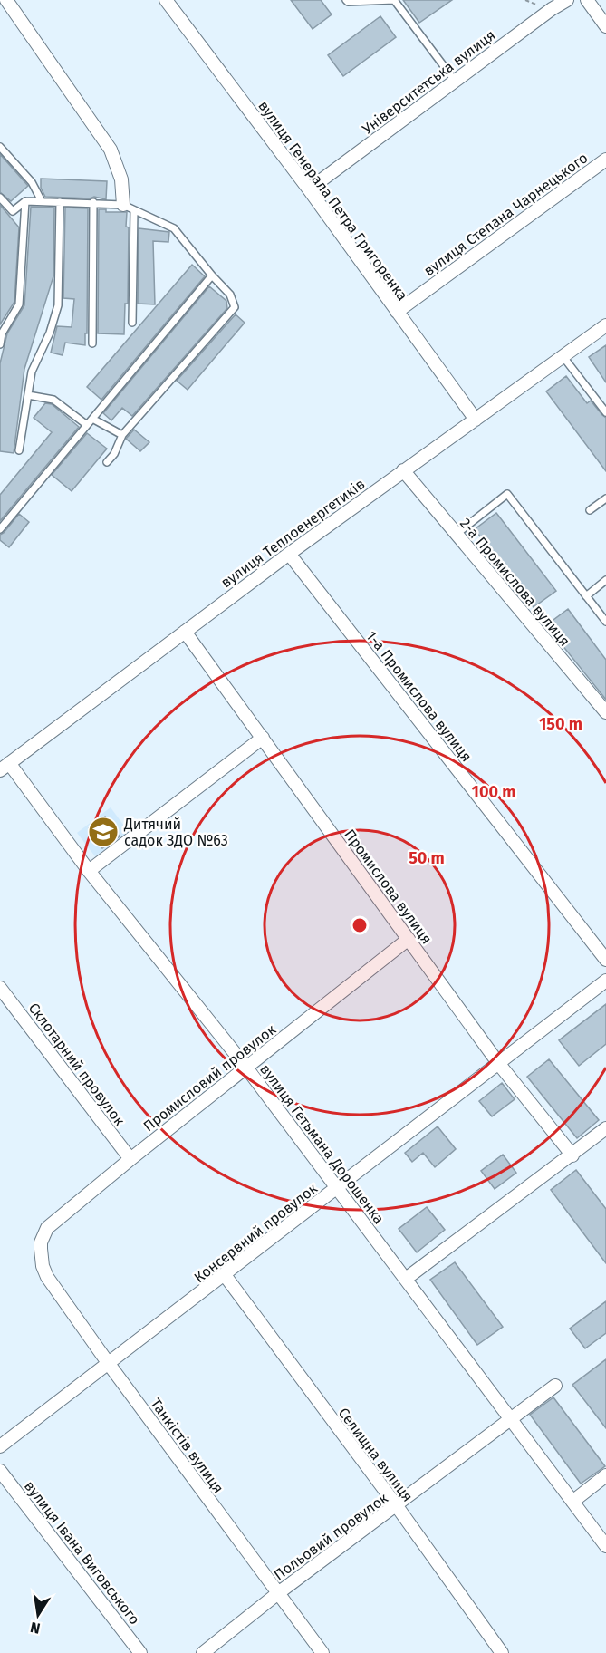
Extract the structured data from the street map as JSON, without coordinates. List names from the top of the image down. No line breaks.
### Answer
{"streets":{"street":["Університетська вулиця","вулиця Генерала Петра Григоренка","вулиця Степана Чарнецького","вулиця Теплоенергетиків","2-а Промислова вулиця","1-а Промислова вулиця","Промислова вулиця","Склотарний провулок","Промисловий провулок","вулиця Гетьмана Дорошенка","Консервний провулок","Танкістів вулиця","Селищна вулиця","Польовий провулок","вулиця Івана Виговського"]},"crossings":[["Університетська вулиця","вулиця Генерала Петра Григоренка"],["вулиця Генерала Петра Григоренка","вулиця Степана Чарнецького"],["вулиця Генерала Петра Григоренка","вулиця Теплоенергетиків"],["вулиця Теплоенергетиків","2-а Промислова вулиця"],["вулиця Теплоенергетиків","1-а Промислова вулиця"],["вулиця Теплоенергетиків","Промислова вулиця"],["вулиця Теплоенергетиків","вулиця Гетьмана Дорошенка"],["Промислова вулиця","Промисловий провулок"],["Промислова вулиця","Консервний провулок"],["Склотарний провулок","Промисловий провулок"],["Промисловий провулок","вулиця Гетьмана Дорошенка"],["Промисловий провулок","Танкістів вулиця"],["вулиця Гетьмана Дорошенка","Консервний провулок"],["вулиця Гетьмана Дорошенка","Польовий провулок"],["Консервний провулок","Танкістів вулиця"],["Консервний провулок","Селищна вулиця"],["Танкістів вулиця","Польовий провулок"],["Селищна вулиця","Польовий провулок"]],"places":{"school or university":["Дитячий садок ЗДО №63"]},"north":"bottom","rings":["150 m","100 m","50 m"]}
